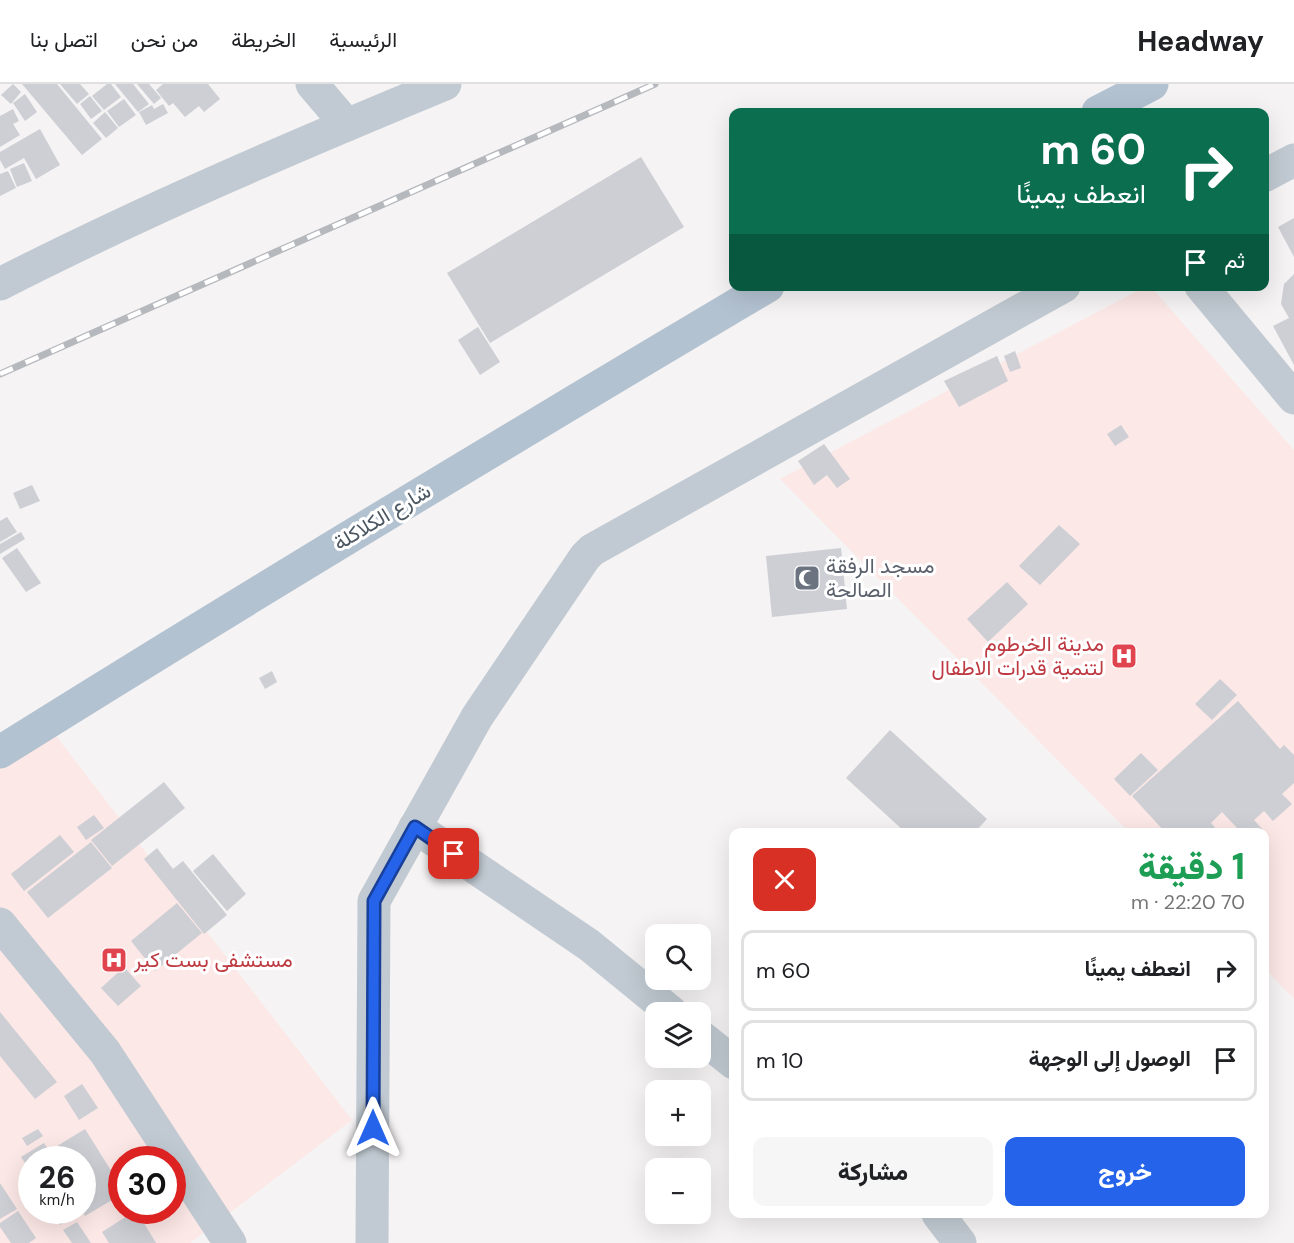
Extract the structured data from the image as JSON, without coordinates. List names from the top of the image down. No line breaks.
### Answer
{"streets":{"main road":["شارع الكلاكلة"]},"places":{"mosque":["مسجد الرفقة الصالحة"],"hospital":["مدينة الخرطوم لتنمية قدرات الاطفال","مستشفى بست كير"]},"page":{"header":"Headway","nav":["الرئيسية","الخريطة","من نحن","اتصل بنا"],"turn":["60 m","انعطف يمينًا"],"then":"ثم","heading":["1 دقيقة","70 m · 22:20"],"map_buttons":["+","−"],"list":[{"name":"انعطف يمينًا","value":"60 m"},{"name":"الوصول إلى الوجهة","value":"10 m"}],"buttons":["خروج","مشاركة"],"speed":"26 km/h","limit":"30"}}
